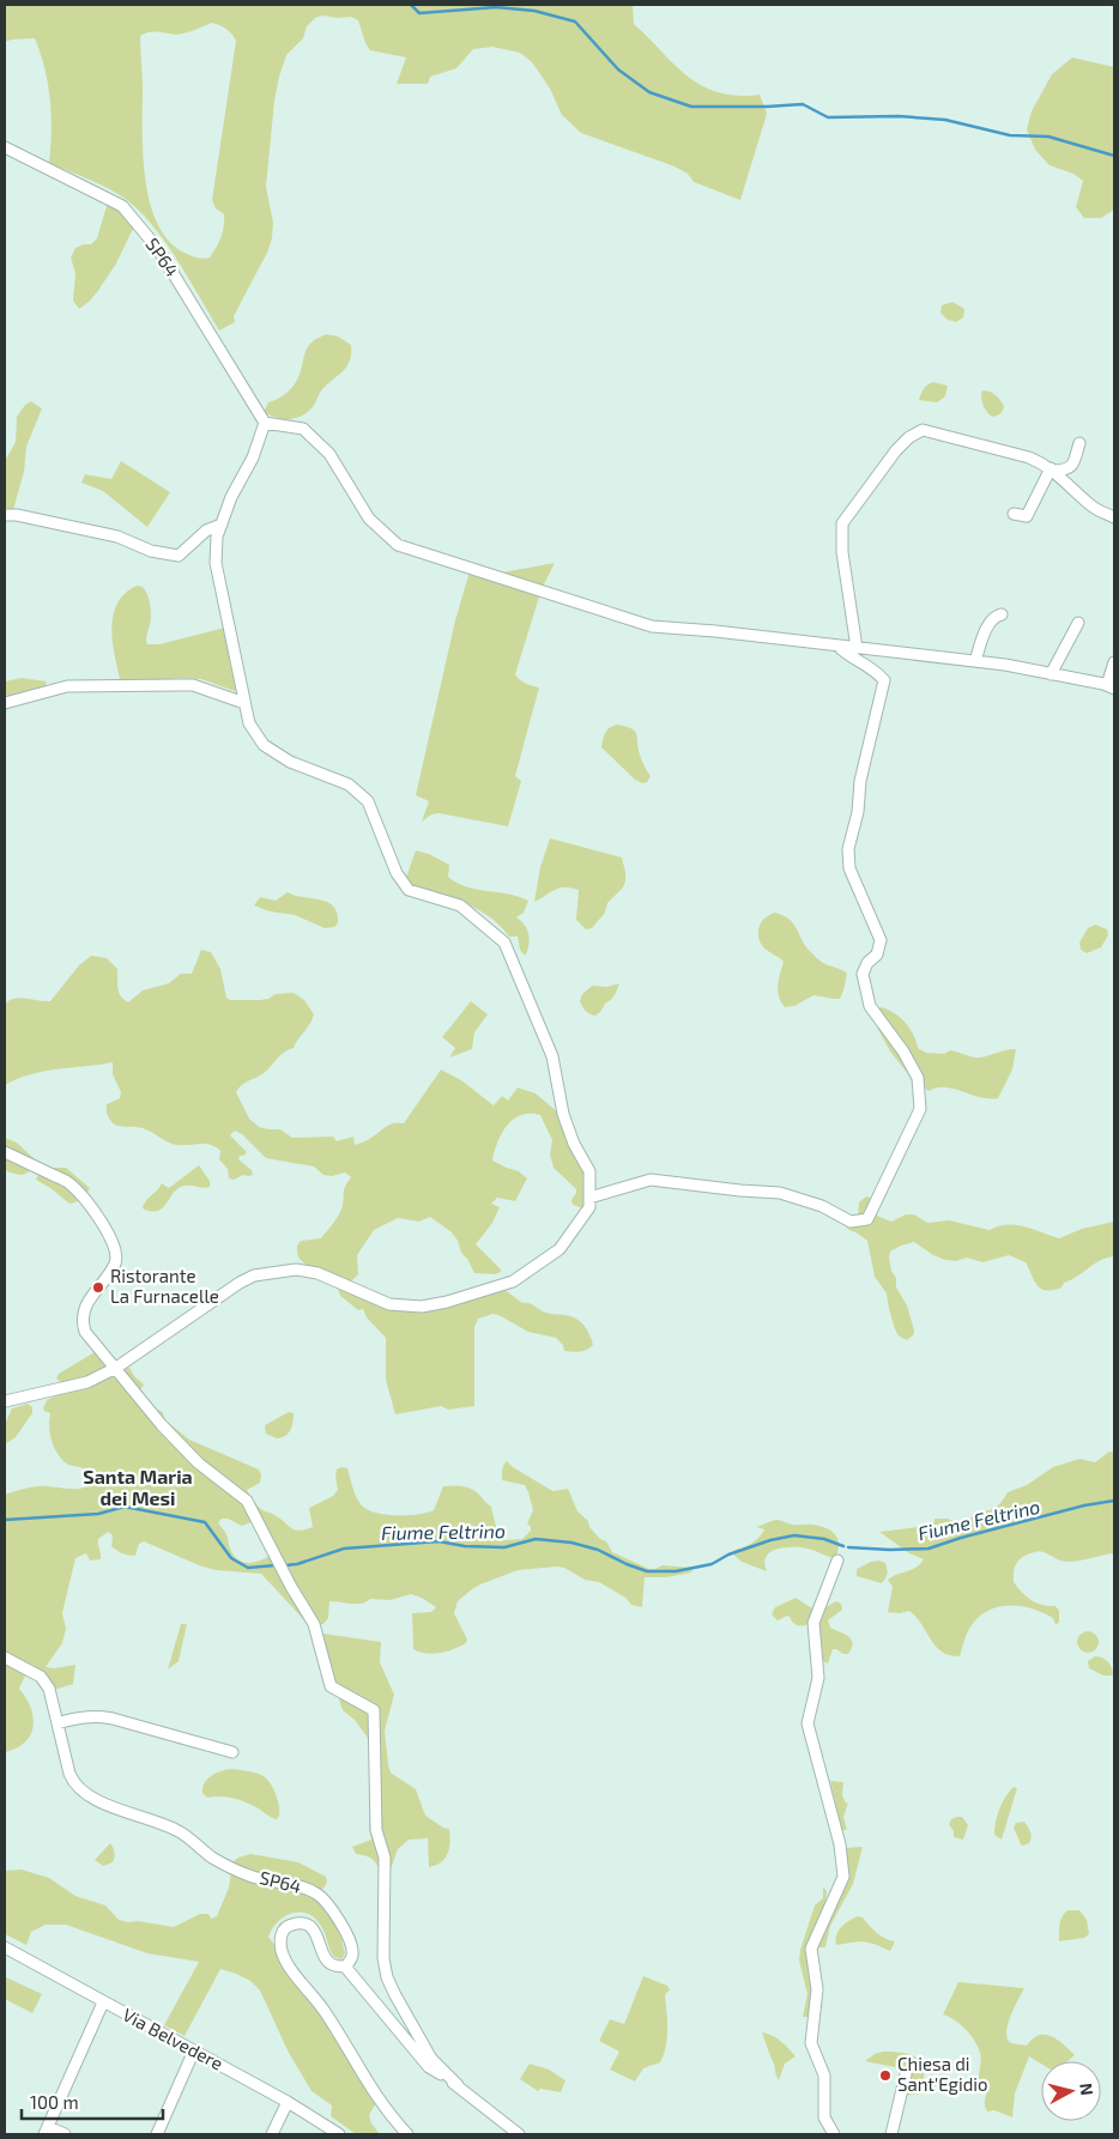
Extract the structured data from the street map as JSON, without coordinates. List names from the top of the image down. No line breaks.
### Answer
{"streets":{"street":["SP64","Via Belvedere"]},"districts":["Santa Maria dei Mesi"],"water":["Fiume Feltrino"],"places":["Ristorante La Furnacelle","Chiesa di Sant'Egidio"],"scale_bar":"100 m","north":"right"}
